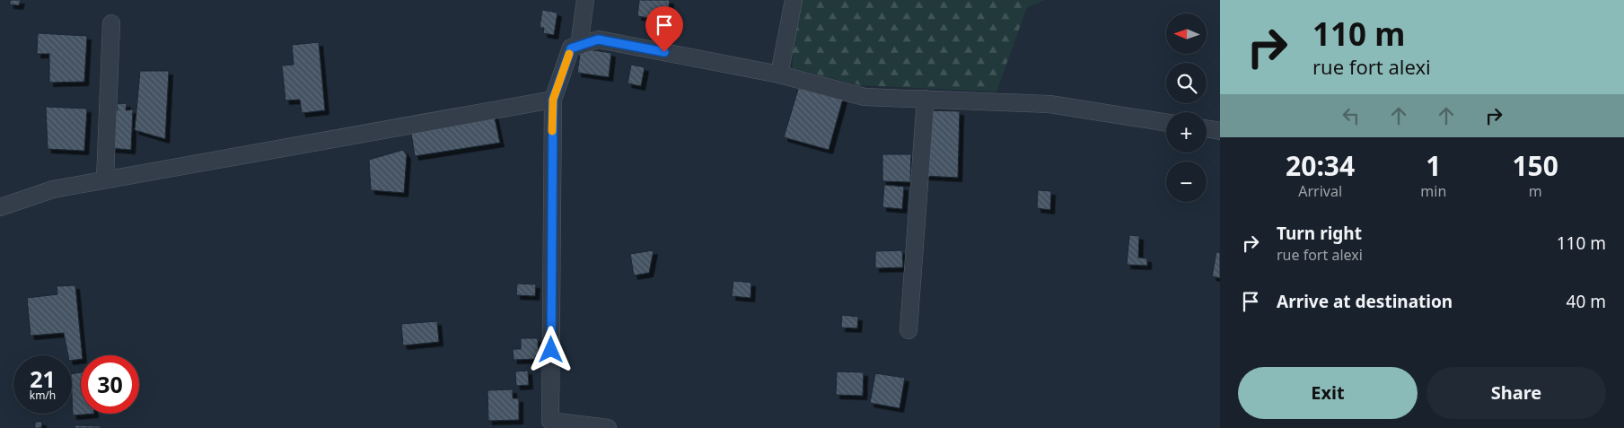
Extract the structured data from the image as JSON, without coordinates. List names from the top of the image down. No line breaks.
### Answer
{"north":"left","page":{"turn":["110 m","rue fort alexi"],"map_buttons":["+","−"],"eta":["20:34","Arrival","1","min","150","m"],"list":[{"name":"Turn right","note":"rue fort alexi","value":"110 m"},{"name":"Arrive at destination","value":"40 m"}],"speed":"21 km/h","limit":"30","buttons":["Exit","Share"]}}
